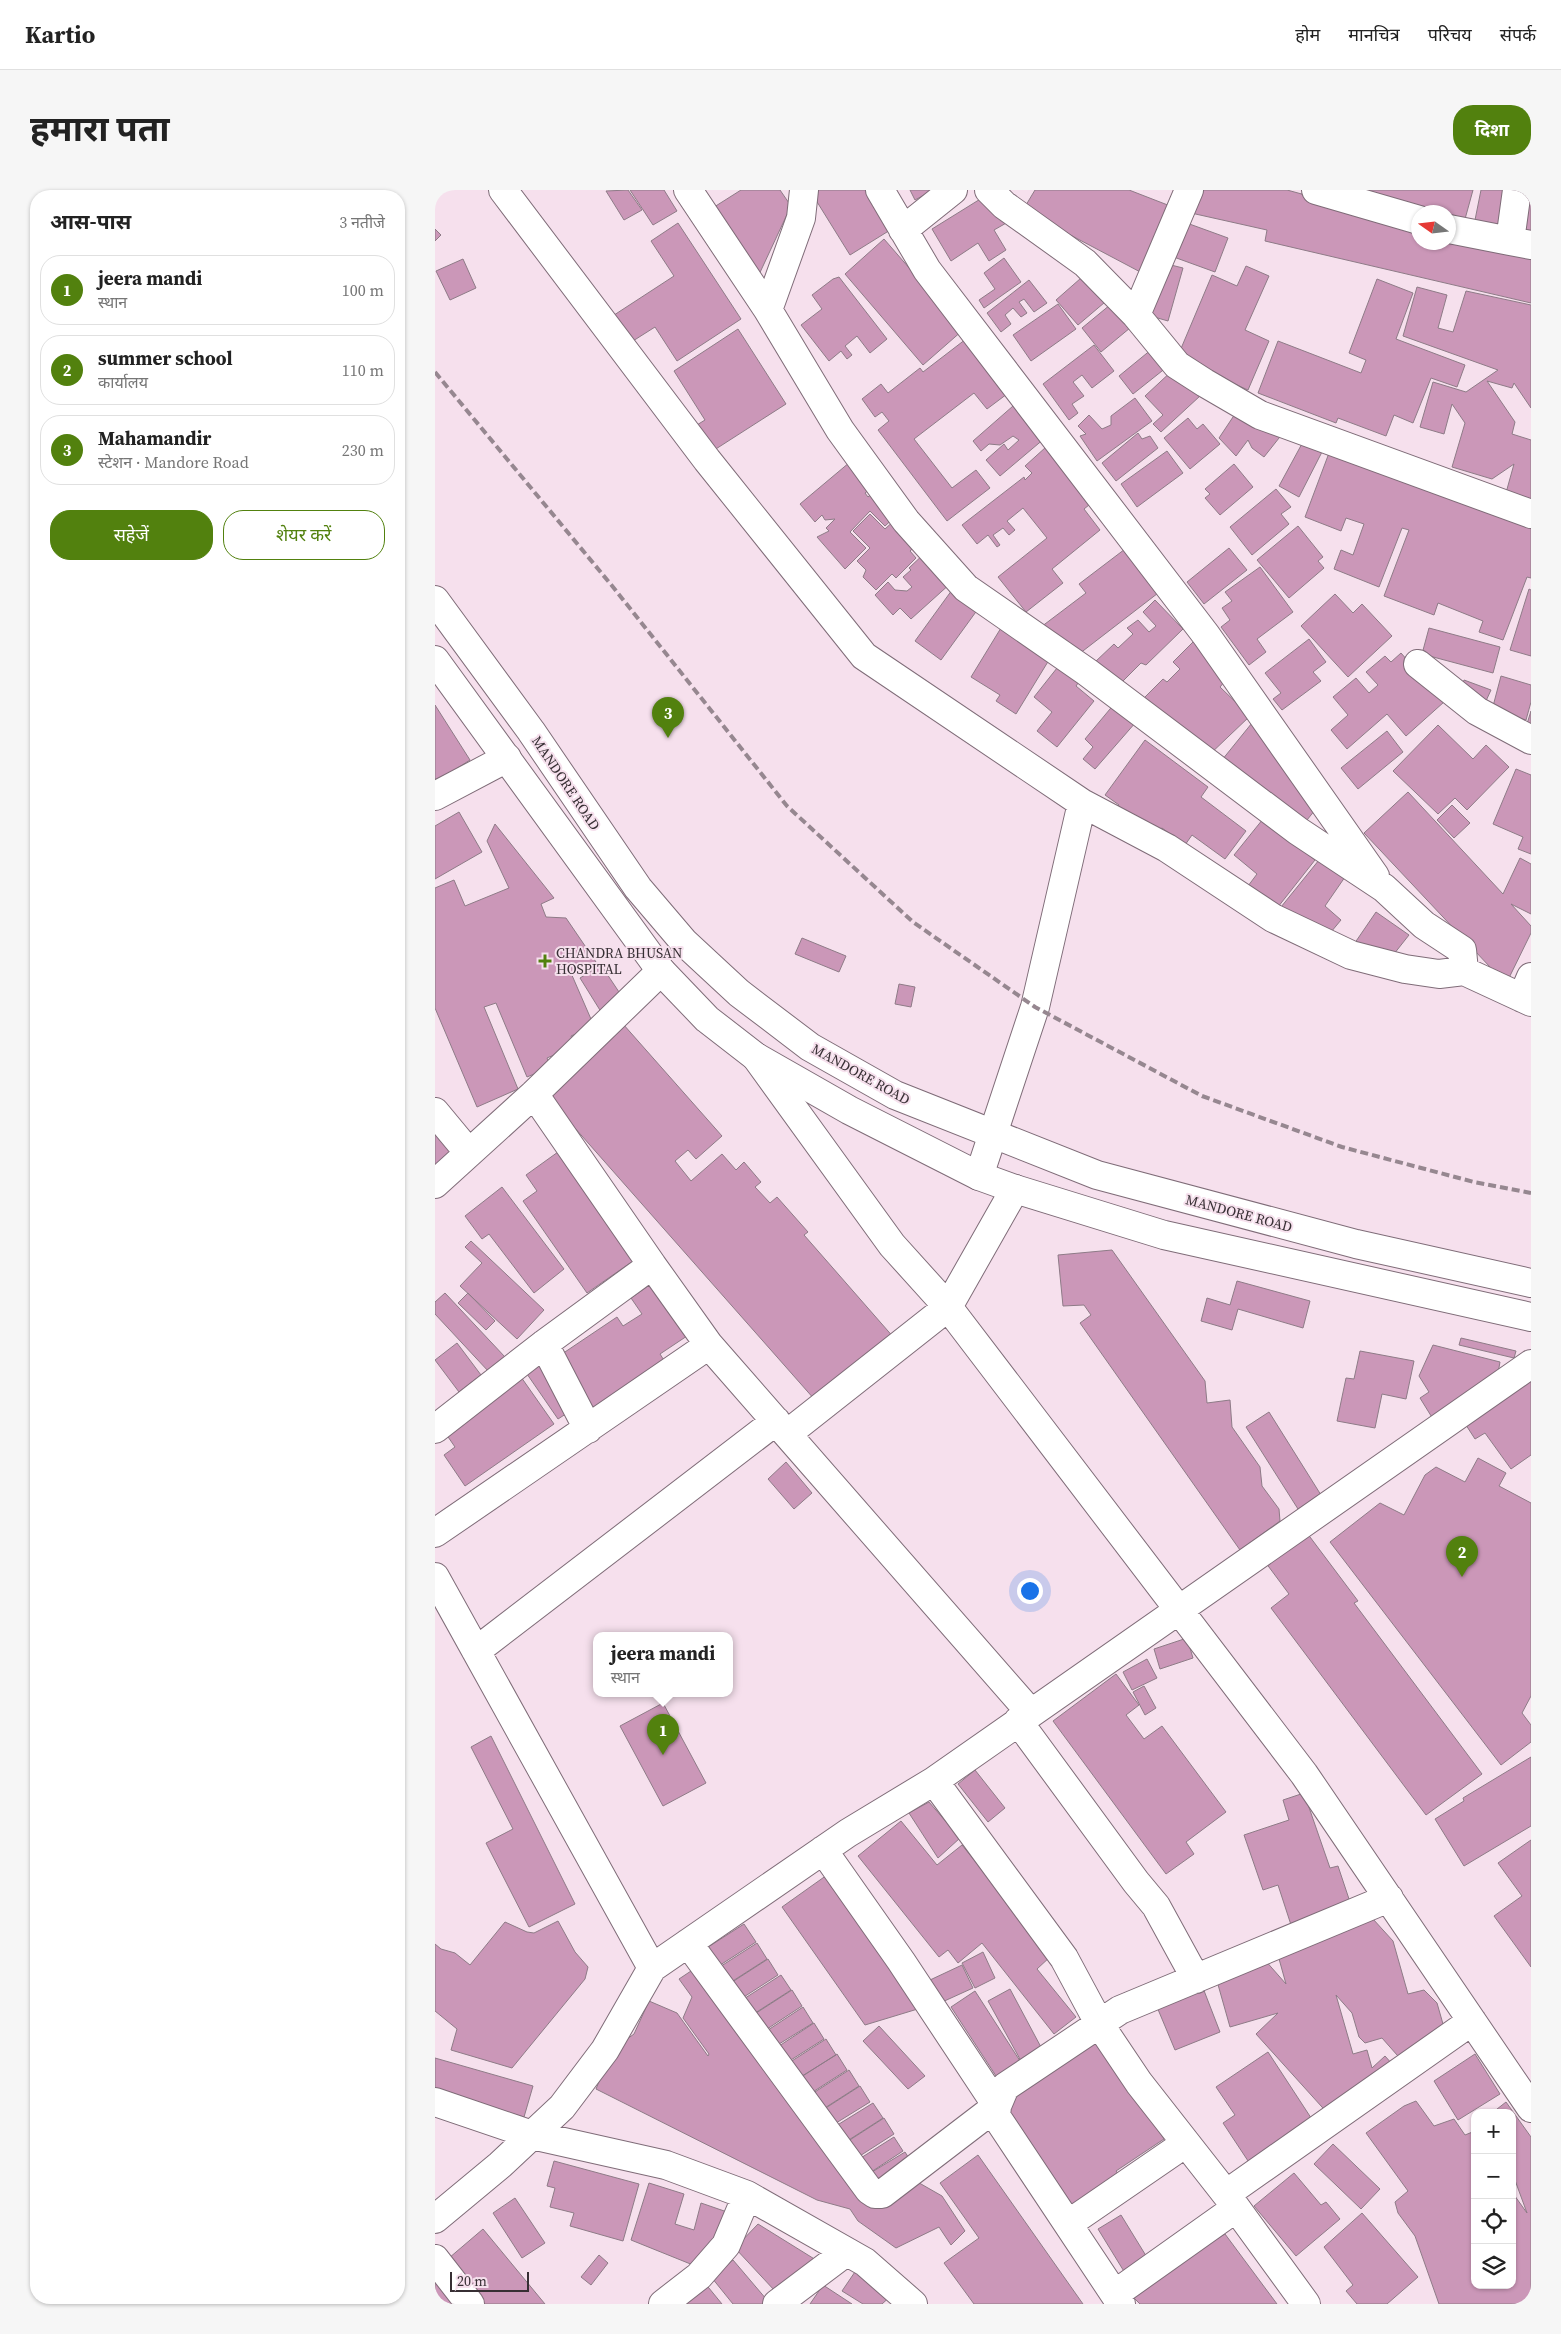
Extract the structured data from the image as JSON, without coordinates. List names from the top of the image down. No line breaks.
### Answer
{"streets":{"main road":["MANDORE ROAD"]},"places":{"health":["CHANDRA BHUSAN HOSPITAL"]},"scale_bar":"20 m","north":"left","page":{"header":"Kartio","nav":["होम","मानचित्र","परिचय","संपर्क"],"title":"हमारा पता","buttons":["दिशा",["सहेजें","शेयर करें"]],"heading":["आस-पास","3 नतीजे"],"list":[{"mark":"1","name":"jeera mandi","note":"स्थान","value":"100 m"},{"mark":"2","name":"summer school","note":"कार्यालय","value":"110 m"},{"mark":"3","name":"Mahamandir","note":"स्टेशन · Mandore Road","value":"230 m"}],"pins":["3","2","1"],"popup":["jeera mandi","स्थान"],"map_buttons":["+","−"],"scale":"20 m"}}
